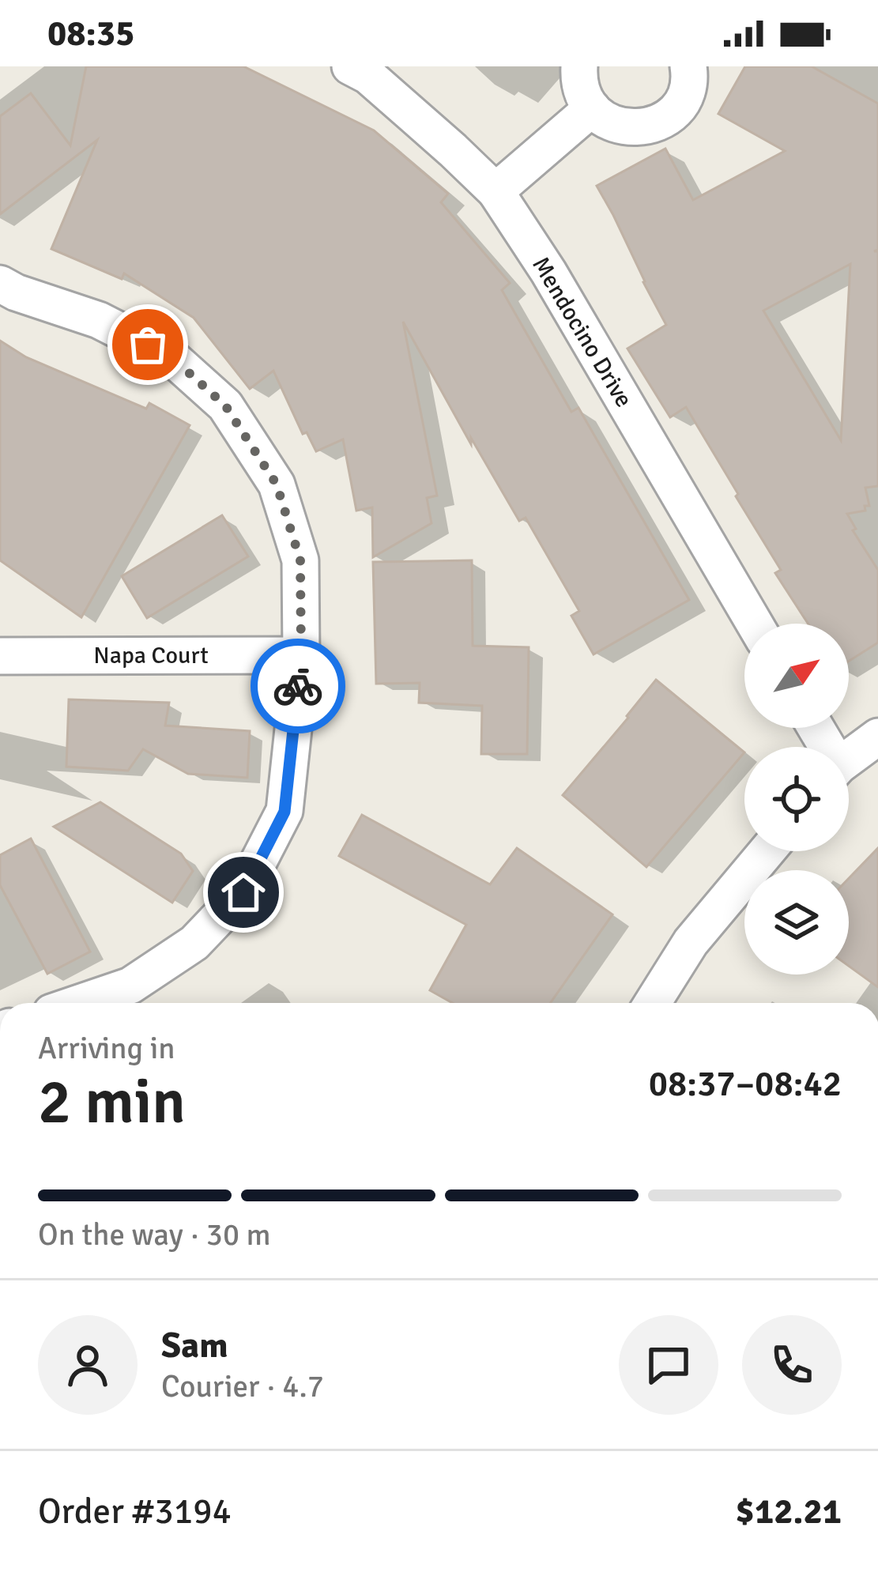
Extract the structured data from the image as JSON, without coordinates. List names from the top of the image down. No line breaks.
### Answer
{"streets":{"street":["Mendocino Drive","Napa Court"]},"north":"top right","page":{"status":"08:35","heading":["2 min","Arriving in","08:37–08:42"],"panel":["Sam","Courier · 4.7","Order #3194","$12.21"],"bar":"On the way · 30 m"}}
